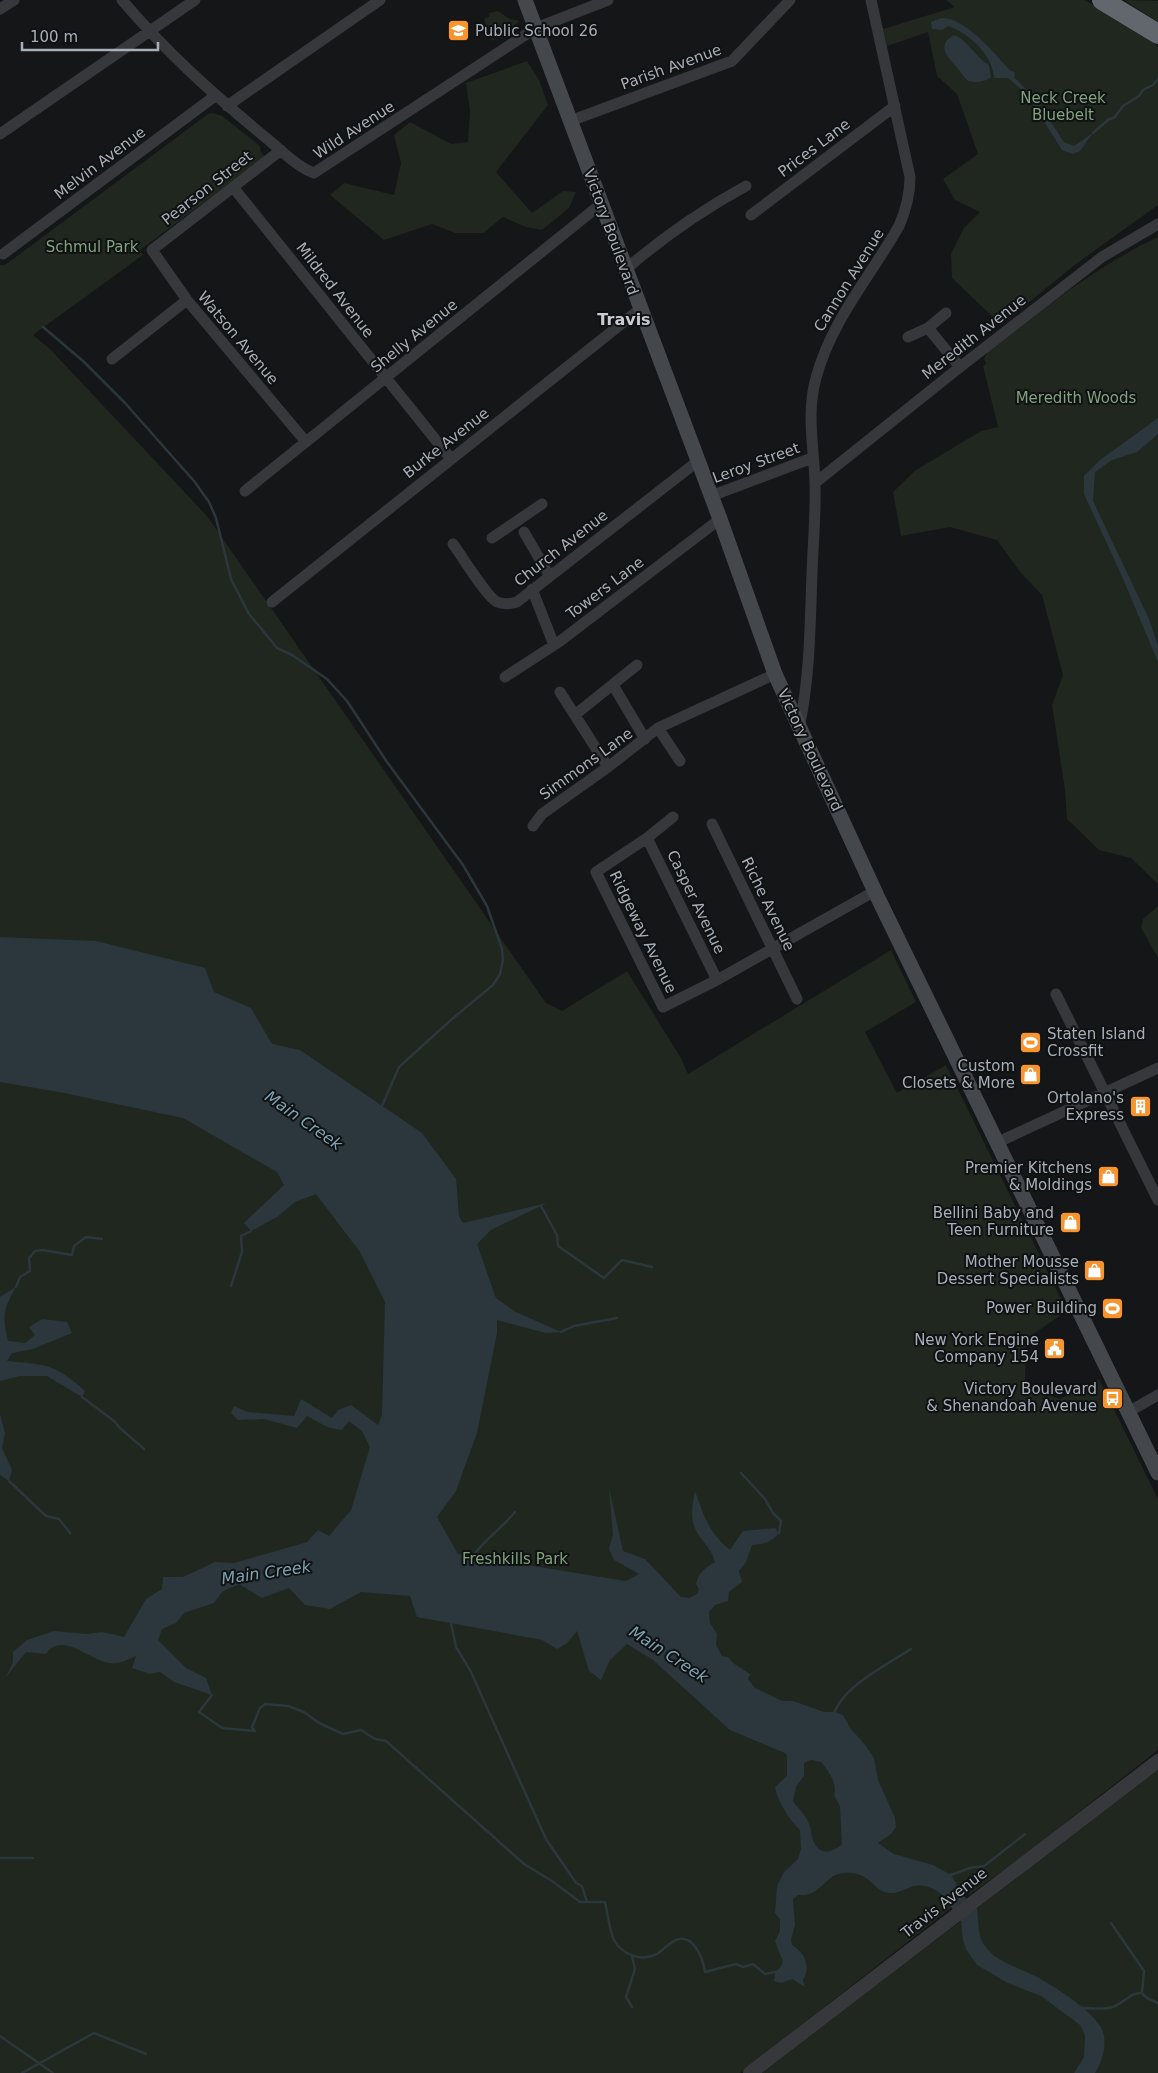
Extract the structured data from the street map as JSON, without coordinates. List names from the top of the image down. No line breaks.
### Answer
{"streets":{"main road":["Victory Boulevard"],"street":["Parish Avenue","Wild Avenue","Prices Lane","Melvin Avenue","Pearson Street","Cannon Avenue","Mildred Avenue","Shelly Avenue","Meredith Avenue","Watson Avenue","Burke Avenue","Leroy Street","Church Avenue","Towers Lane","Simmons Lane","Casper Avenue","Riche Avenue","Ridgeway Avenue","Travis Avenue"]},"crossings":[["Parish Avenue","Victory Boulevard"],["Wild Avenue","Melvin Avenue"],["Wild Avenue","Pearson Street"],["Wild Avenue","Victory Boulevard"],["Prices Lane","Cannon Avenue"],["Pearson Street","Mildred Avenue"],["Pearson Street","Watson Avenue"],["Victory Boulevard","Cannon Avenue"],["Victory Boulevard","Shelly Avenue"],["Victory Boulevard","Burke Avenue"],["Victory Boulevard","Leroy Street"],["Victory Boulevard","Church Avenue"],["Victory Boulevard","Towers Lane"],["Victory Boulevard","Simmons Lane"],["Victory Boulevard","Ridgeway Avenue"],["Cannon Avenue","Meredith Avenue"],["Cannon Avenue","Leroy Street"],["Mildred Avenue","Shelly Avenue"],["Mildred Avenue","Burke Avenue"],["Shelly Avenue","Watson Avenue"],["Casper Avenue","Ridgeway Avenue"],["Riche Avenue","Ridgeway Avenue"]],"districts":["Travis"],"water":["Main Creek"],"parks":["Neck Creek Bluebelt","Schmul Park","Meredith Woods","Freshkills Park"],"places":{"school or university":["Public School 26"],"sports":["Staten Island Crossfit","Power Building"],"shop":["Custom Closets & More","Premier Kitchens & Moldings","Bellini Baby and Teen Furniture","Mother Mousse Dessert Specialists"],"building":["Ortolano's Express"],"public building":["New York Engine Company 154"],"bus stop":["Victory Boulevard & Shenandoah Avenue"]},"scale_bar":"100 m"}
